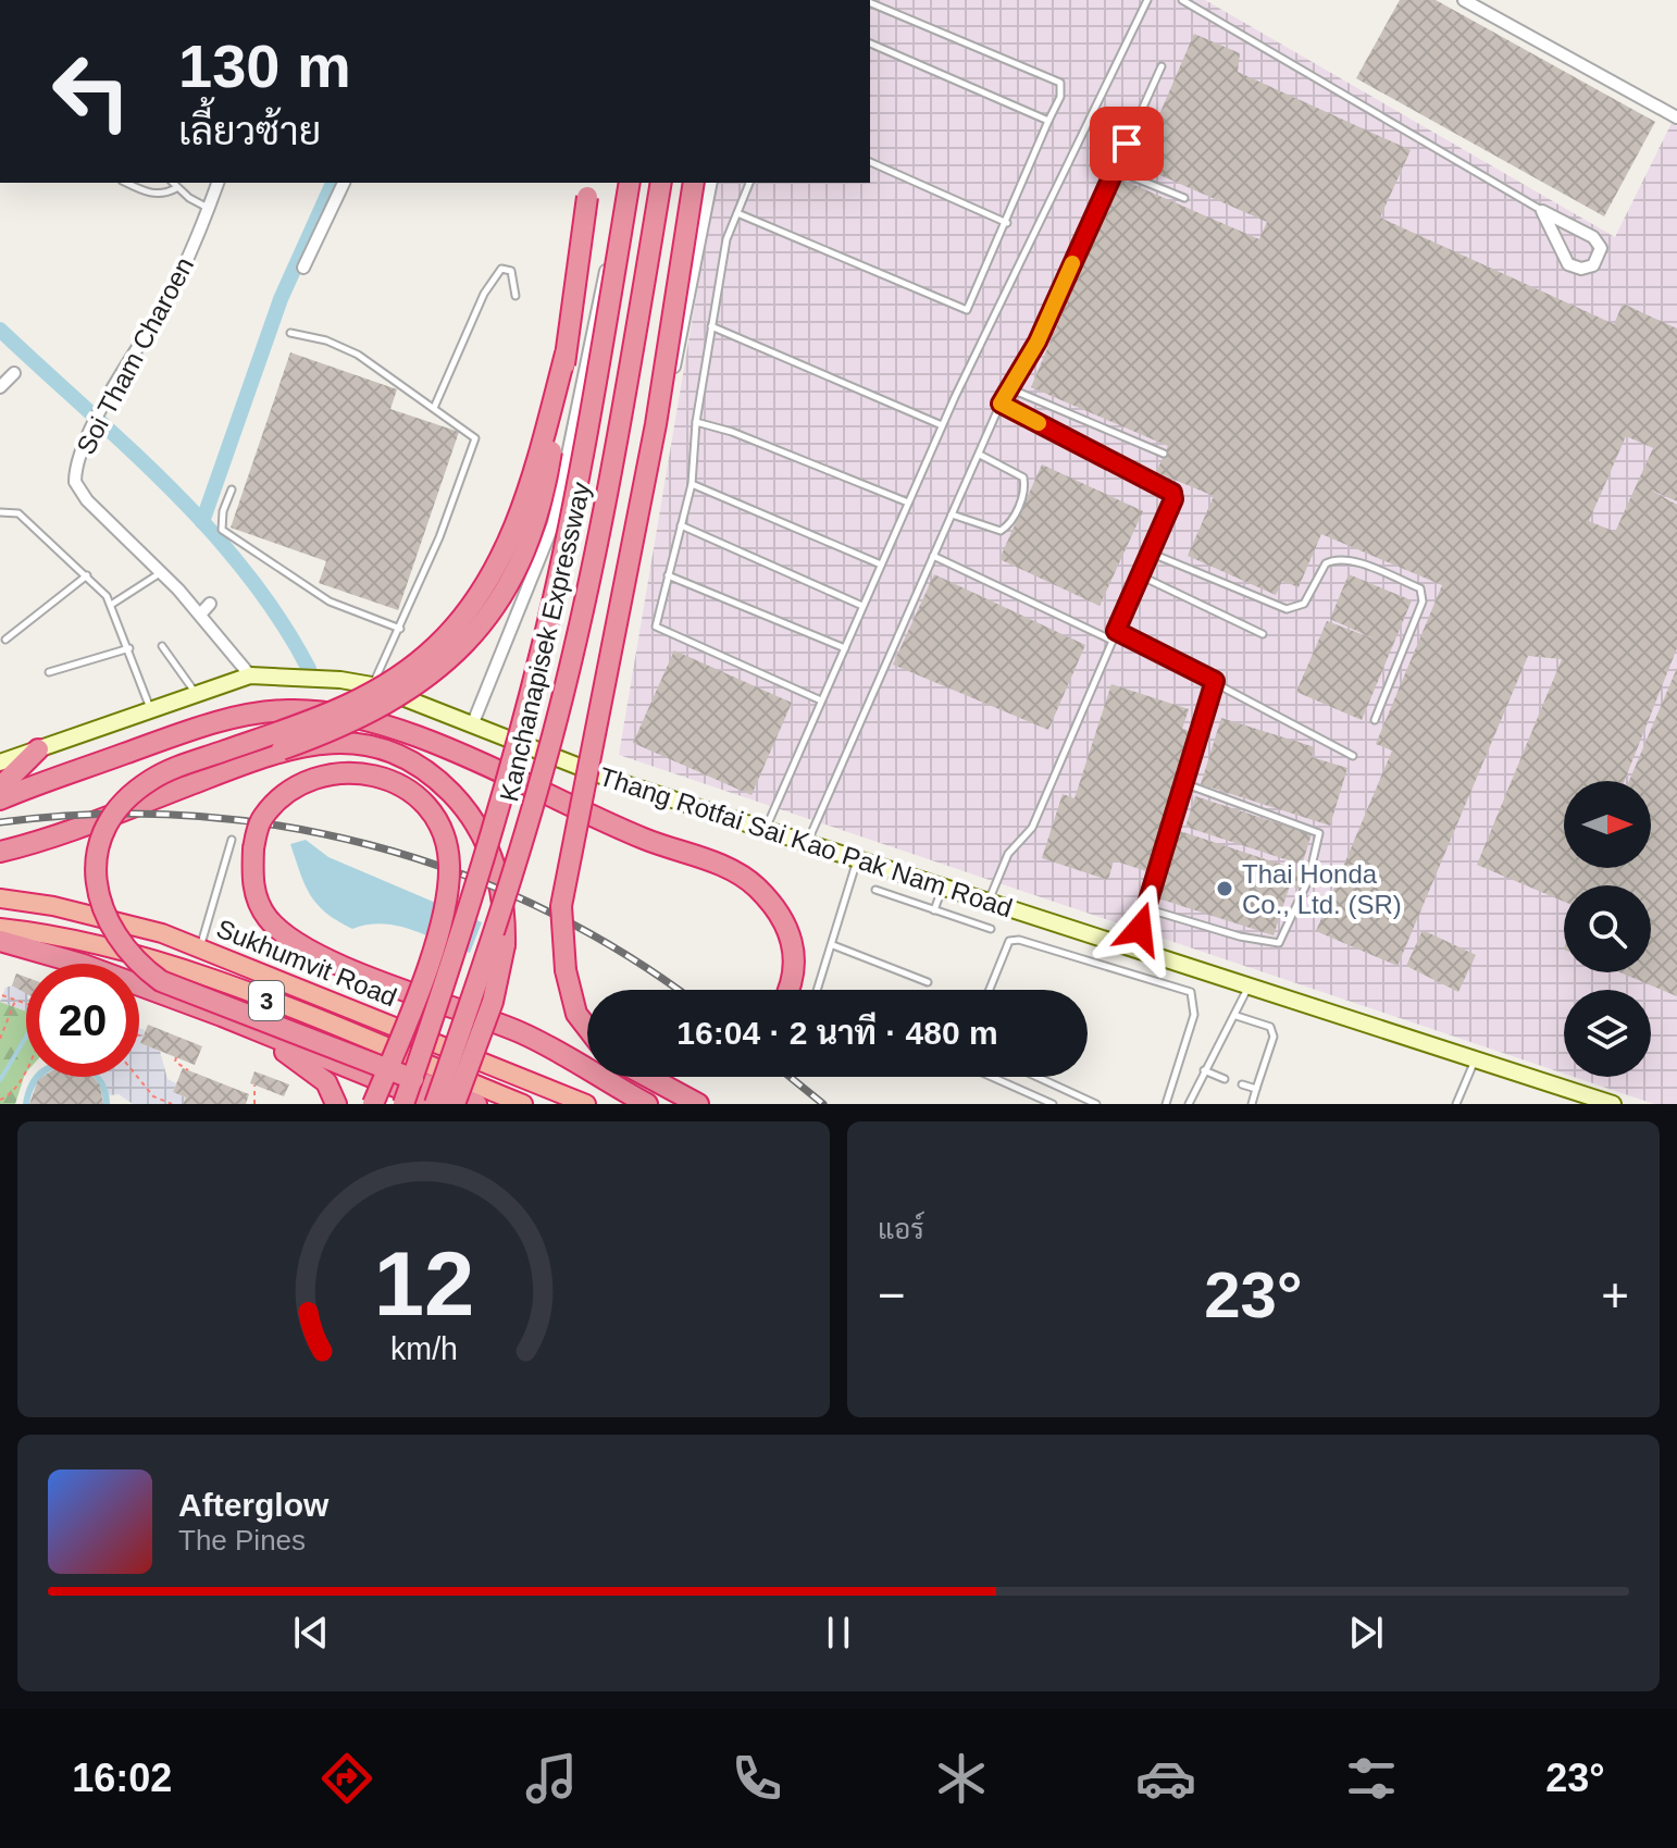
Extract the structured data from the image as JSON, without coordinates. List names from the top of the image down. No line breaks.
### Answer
{"streets":{"highway":["Kanchanapisek Expressway","Sukhumvit Road","3"],"main road":["Thang Rotfai Sai Kao Pak Nam Road"],"street":["Soi Tham Charoen"]},"crossings":[["Soi Tham Charoen","Thang Rotfai Sai Kao Pak Nam Road"]],"places":["Thai Honda Co., Ltd. (SR)"],"north":"right","page":{"turn":["130 m","เลี้ยวซ้าย"],"limit":"20","trip":"16:04 · 2 นาที · 480 m","tile":"แอร์","heat":["−","23°","+"],"song":["Afterglow","The Pines"],"tabs":["16:02","23°"],"gauge":["12","km/h"]}}
